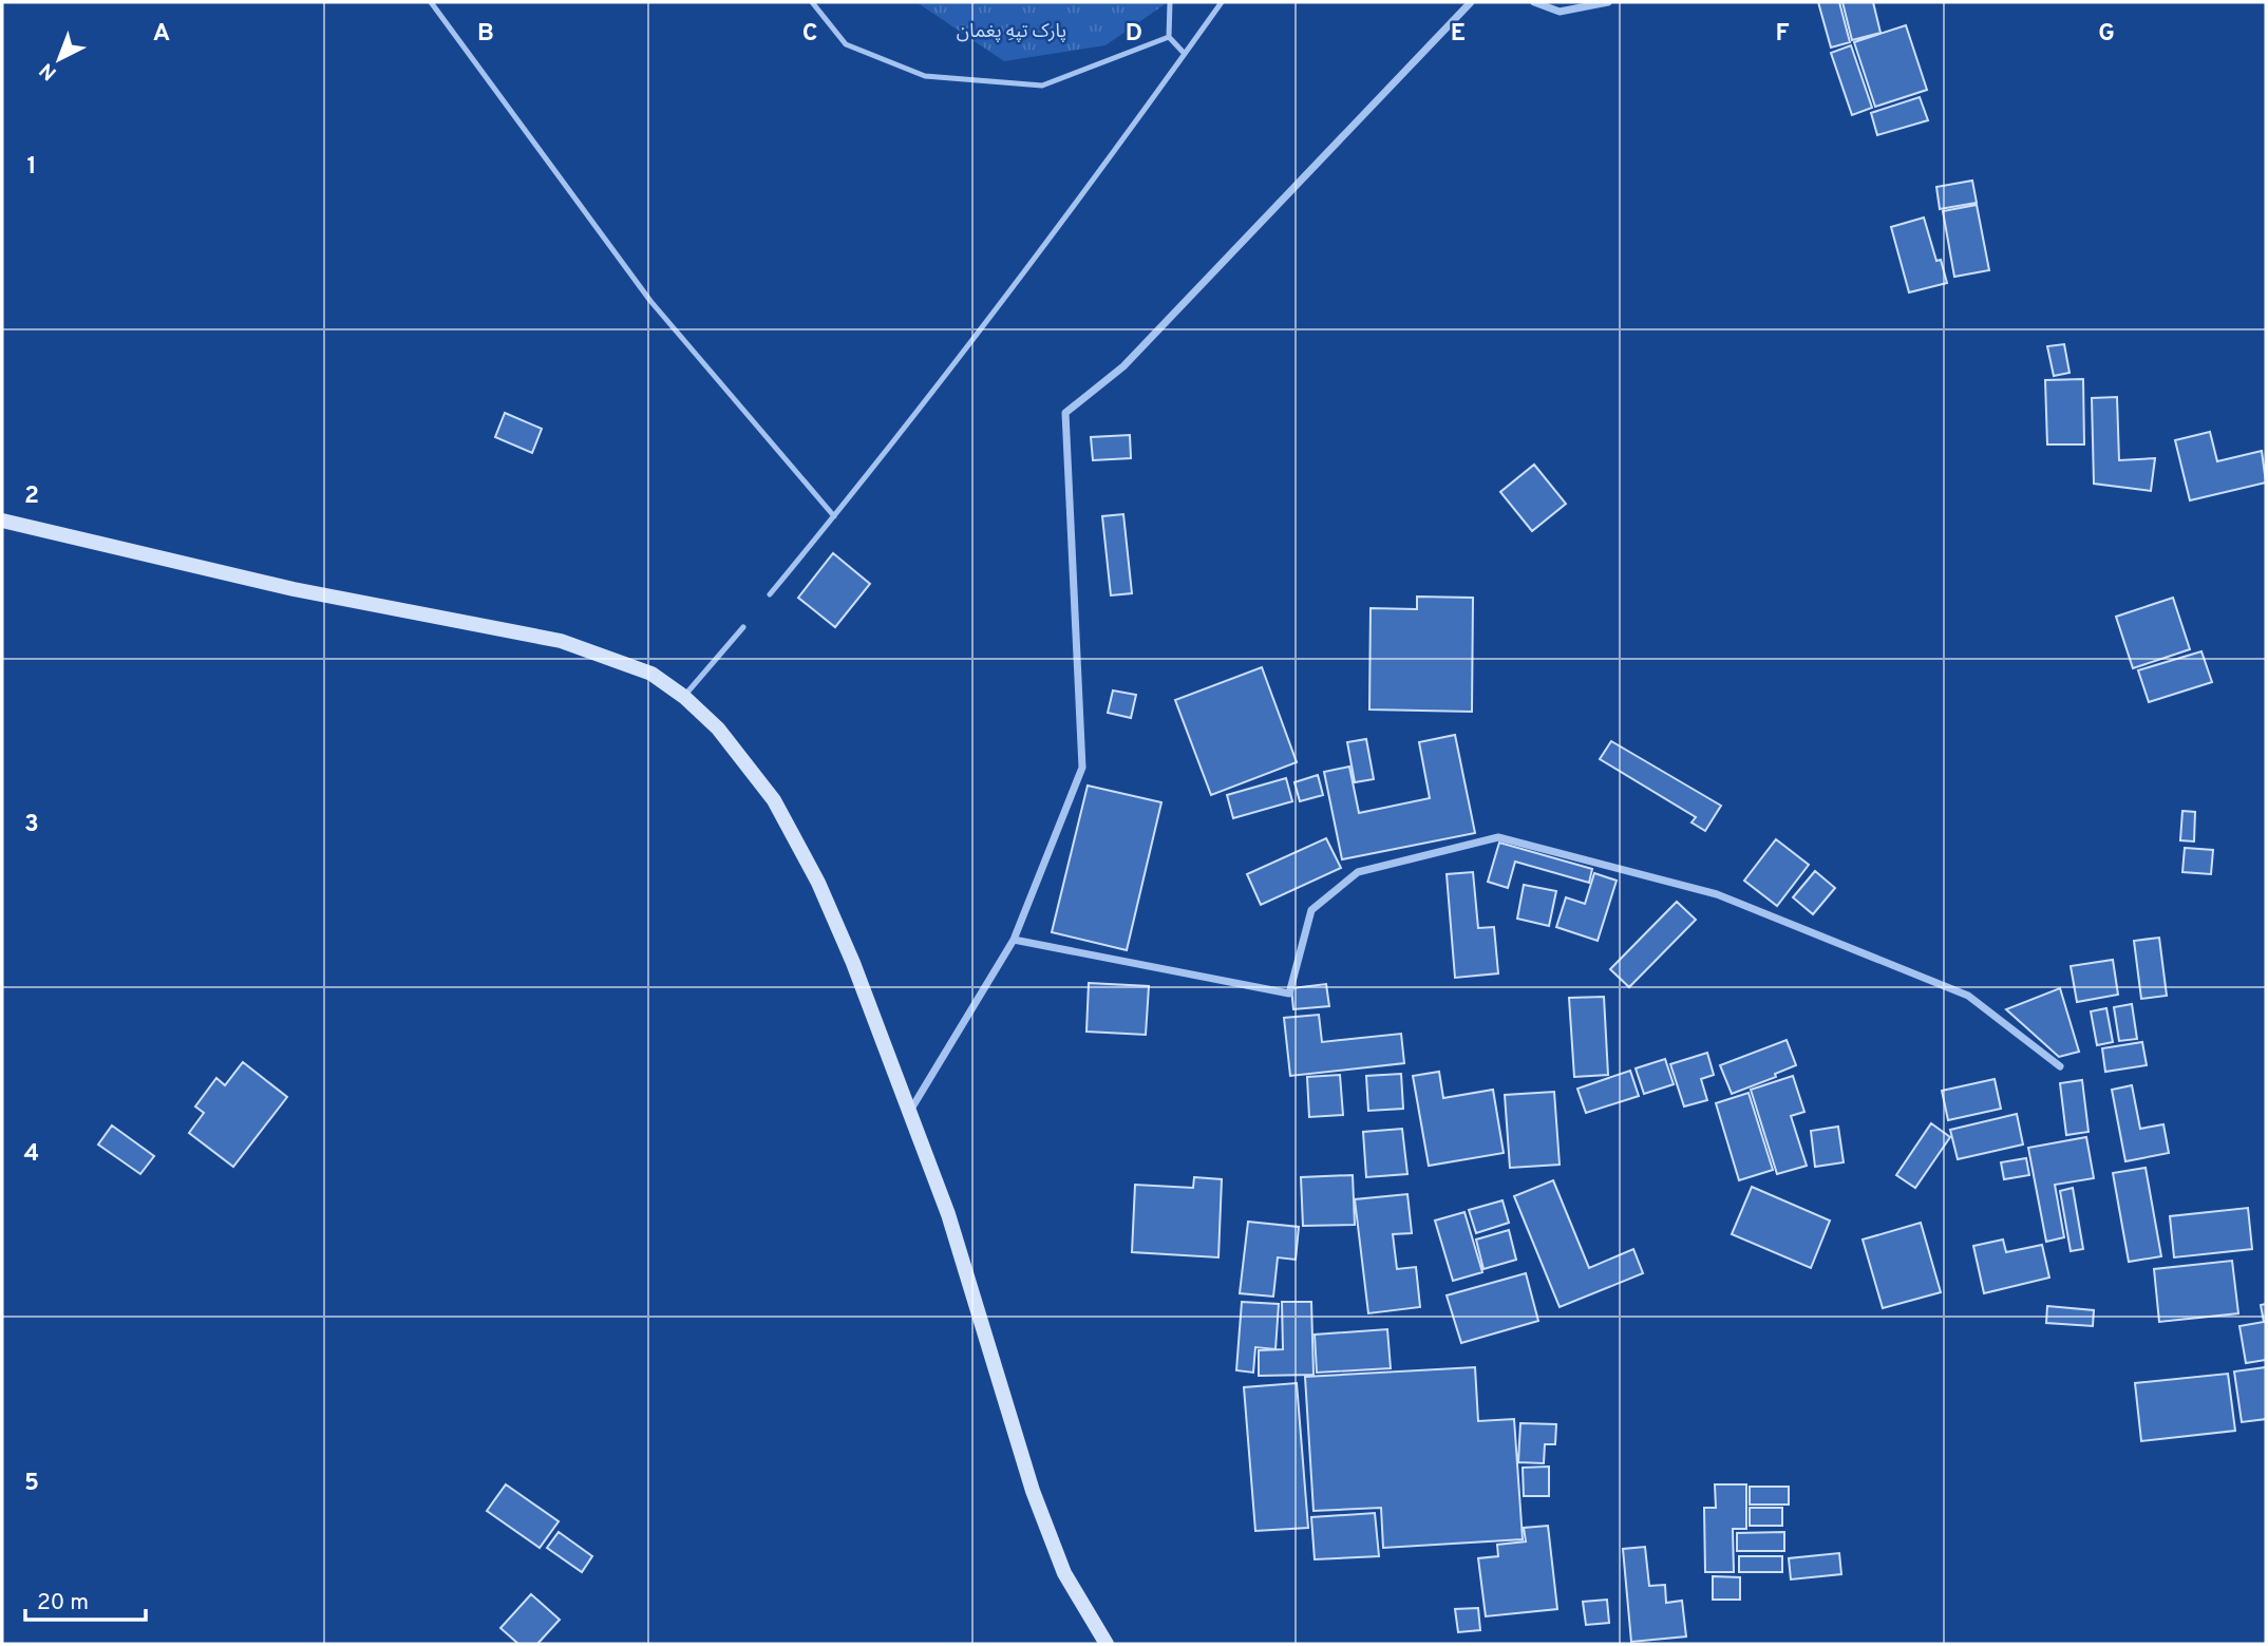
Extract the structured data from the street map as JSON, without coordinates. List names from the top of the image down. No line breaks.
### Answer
{"parks":["پارک تپهِ پغمان"],"scale_bar":"20 m","north":"bottom left","grid":{"columns":["A","B","C","D","E","F","G"],"rows":["1","2","3","4","5"]}}
